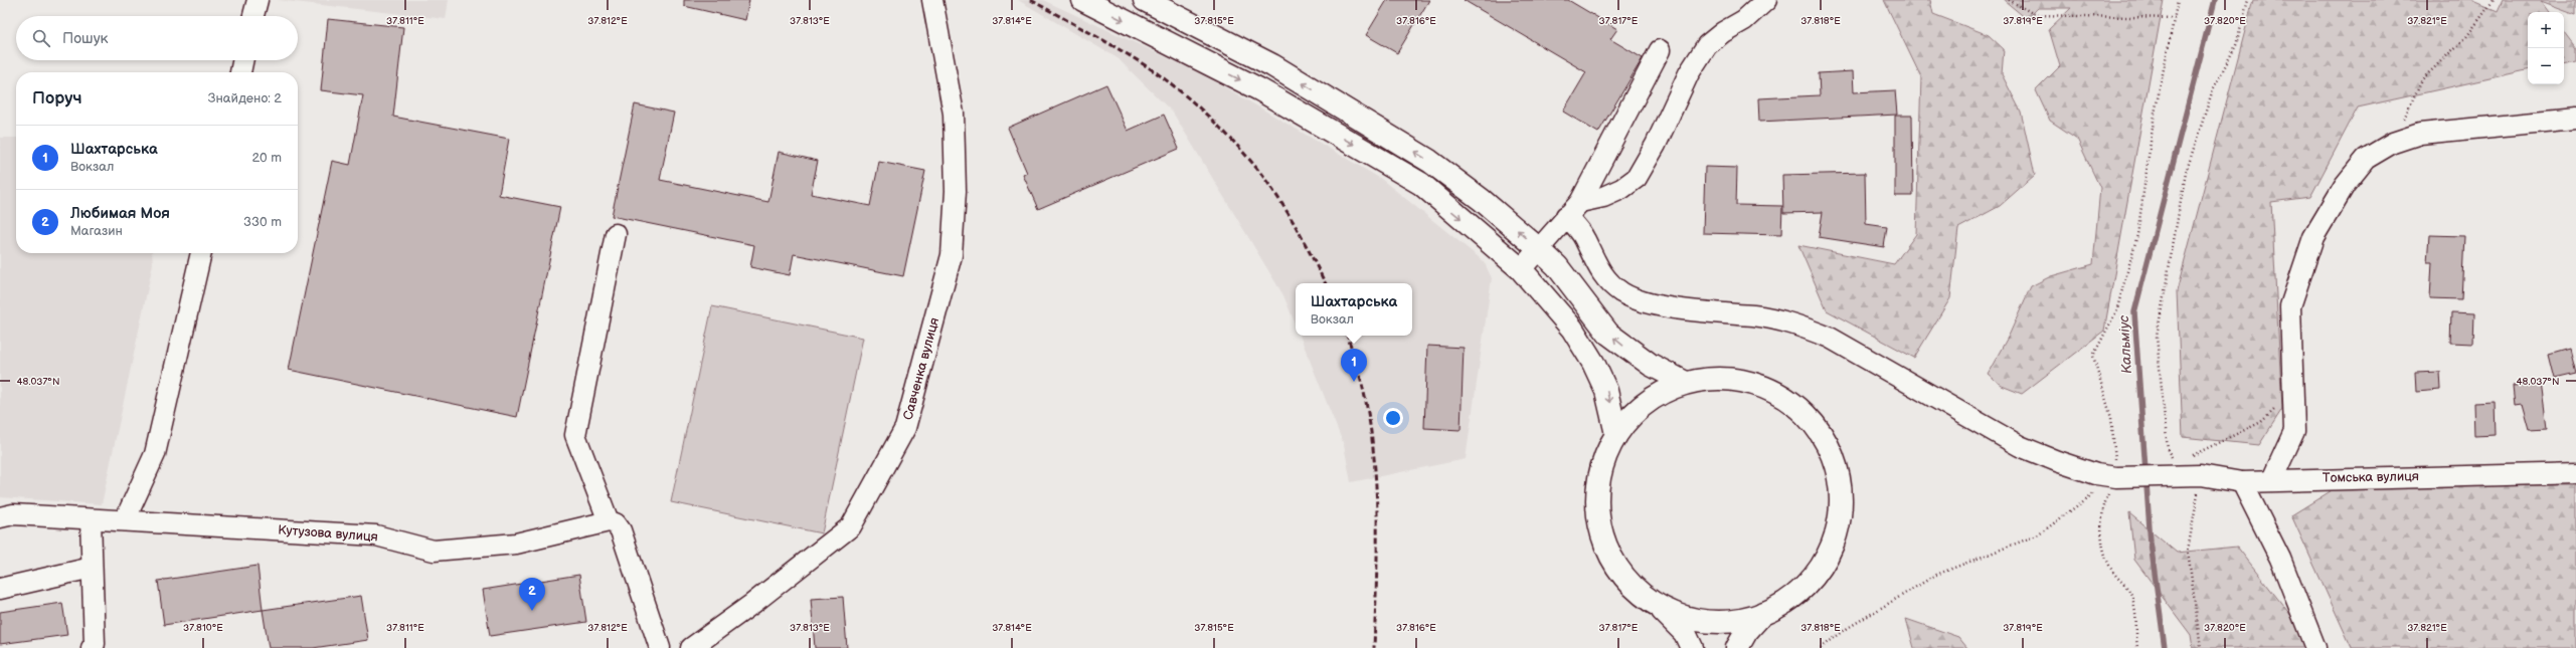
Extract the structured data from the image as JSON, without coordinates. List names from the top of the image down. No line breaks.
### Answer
{"streets":{"street":["Савченка вулиця","Томська вулиця","Кутузова вулиця"]},"water":["Кальміус"],"page":{"map_buttons":["+","−"],"search":"Пошук","heading":["Поруч","Знайдено: 2"],"list":[{"mark":"1","name":"Шахтарська","note":"Вокзал","value":"20 m"},{"mark":"2","name":"Любимая Моя","note":"Магазин","value":"330 m"}],"popup":["Шахтарська","Вокзал"],"pins":["1","2"]},"coordinates":["37.811°E","37.812°E","37.813°E","37.814°E","37.815°E","37.816°E","37.817°E","37.818°E","37.819°E","37.820°E","37.821°E","48.037°N","37.810°E"]}
